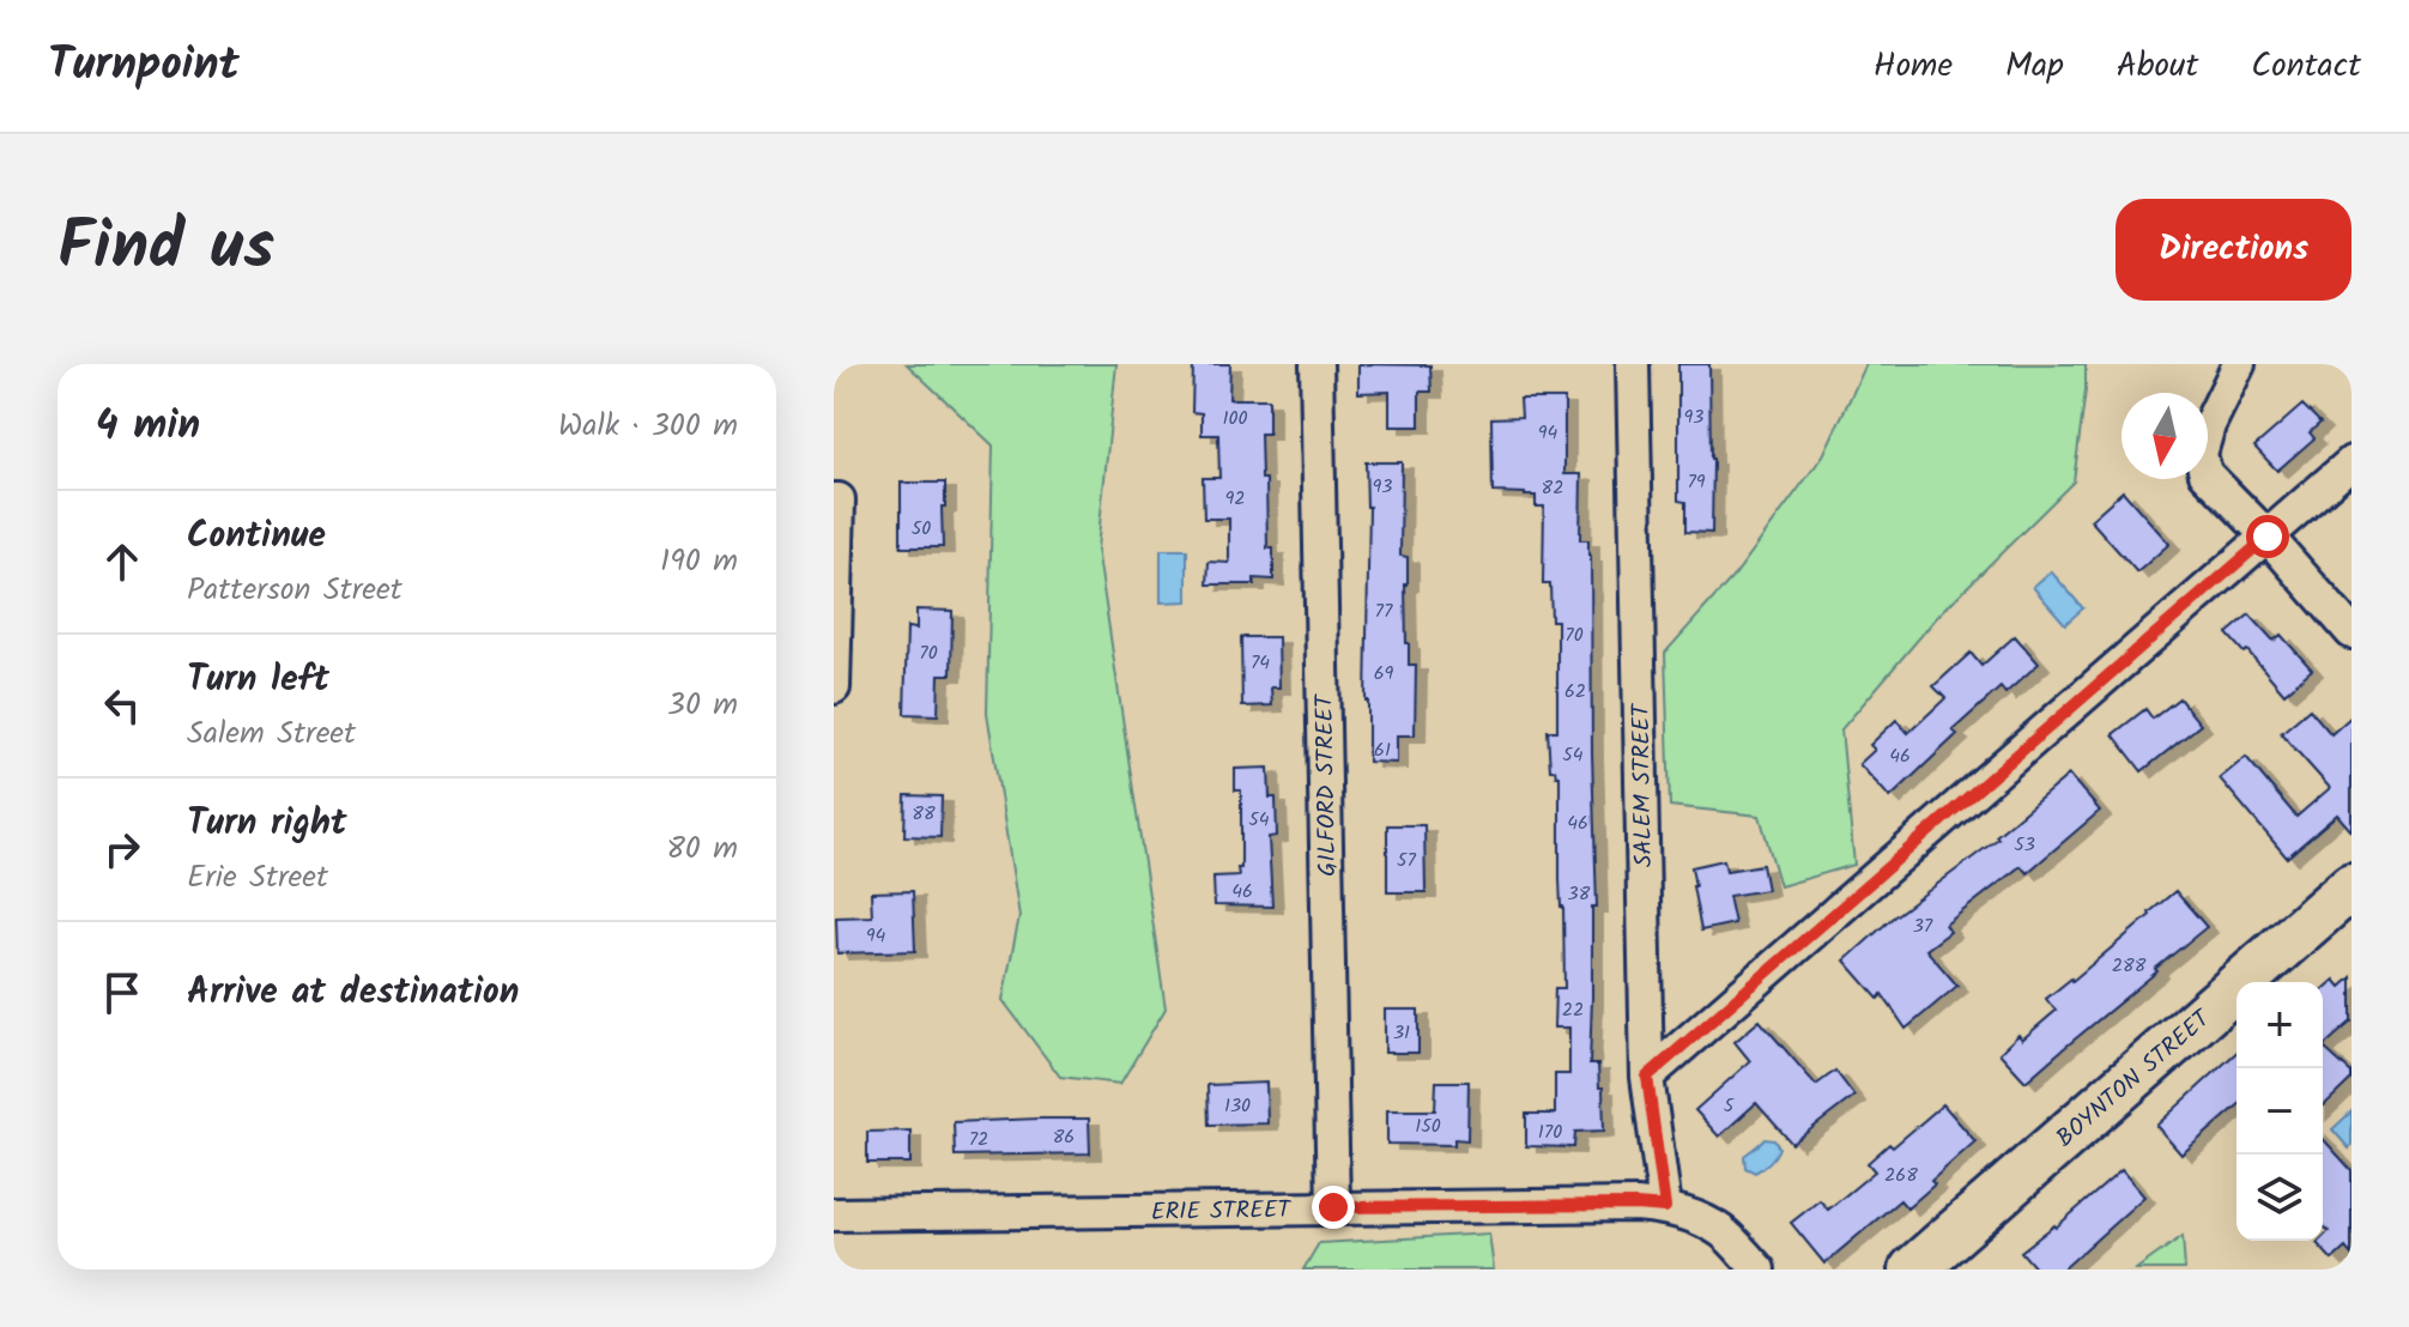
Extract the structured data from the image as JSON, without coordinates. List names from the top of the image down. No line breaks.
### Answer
{"streets":{"street":["GILFORD STREET","SALEM STREET","BOYNTON STREET","ERIE STREET"]},"crossings":[["GILFORD STREET","ERIE STREET"],["SALEM STREET","ERIE STREET"]],"house_numbers":["93","100","94","79","93","82","92","50","77","70","70","74","69","62","61","54","46","88","54","46","53","57","46","38","37","94","288","22","31","130","5","150","170","86","72","268"],"north":"bottom","page":{"header":"Turnpoint","nav":["Home","Map","About","Contact"],"title":"Find us","buttons":"Directions","heading":["4 min","Walk · 300 m"],"list":[["Continue","Patterson Street","190 m"],["Turn left","Salem Street","30 m"],["Turn right","Erie Street","80 m"],"Arrive at destination"],"map_buttons":["+","−"]}}
